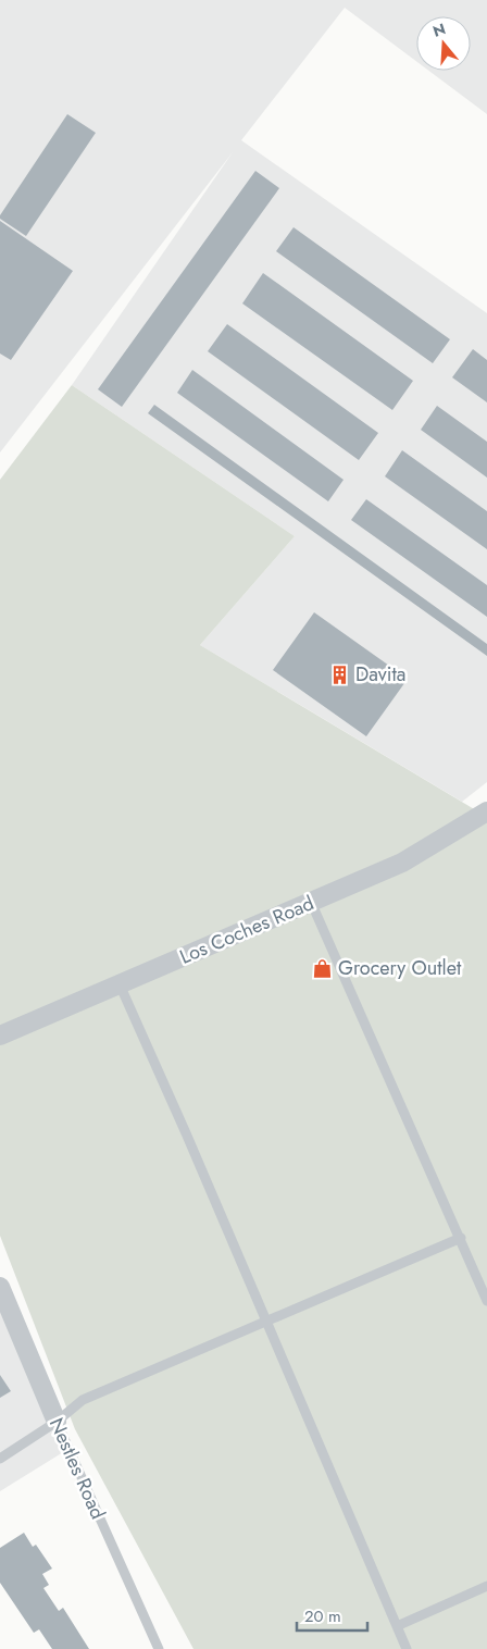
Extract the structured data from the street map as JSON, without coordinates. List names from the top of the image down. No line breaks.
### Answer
{"streets":{"street":["Los Coches Road","Nestles Road"]},"places":{"building":["Davita"],"shop":["Grocery Outlet"]},"scale_bar":"20 m","north":"top"}
